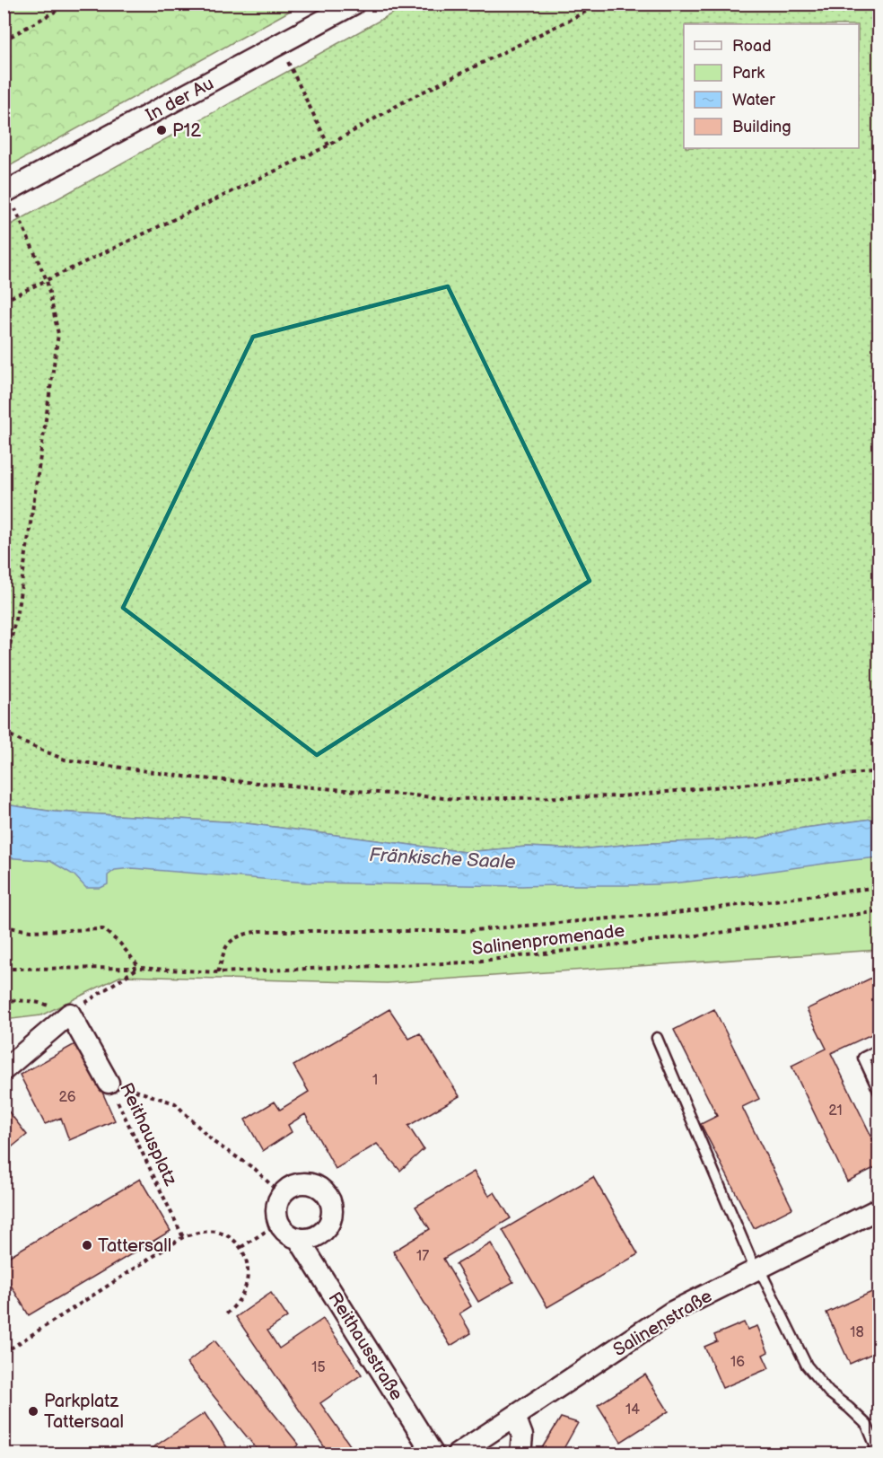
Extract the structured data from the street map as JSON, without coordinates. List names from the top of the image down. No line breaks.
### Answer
{"streets":{"street":["In der Au","Salinenstraße","Reithausstraße"],"path":["Salinenpromenade","Reithausplatz"]},"crossings":[["Reithausplatz","Reithausstraße"]],"water":["Fränkische Saale"],"places":["P12","Tattersall","Parkplatz Tattersaal"],"house_numbers":["1","26","21","17","18","16","15","14"],"legend":["Road","Park","Water","Building"]}
